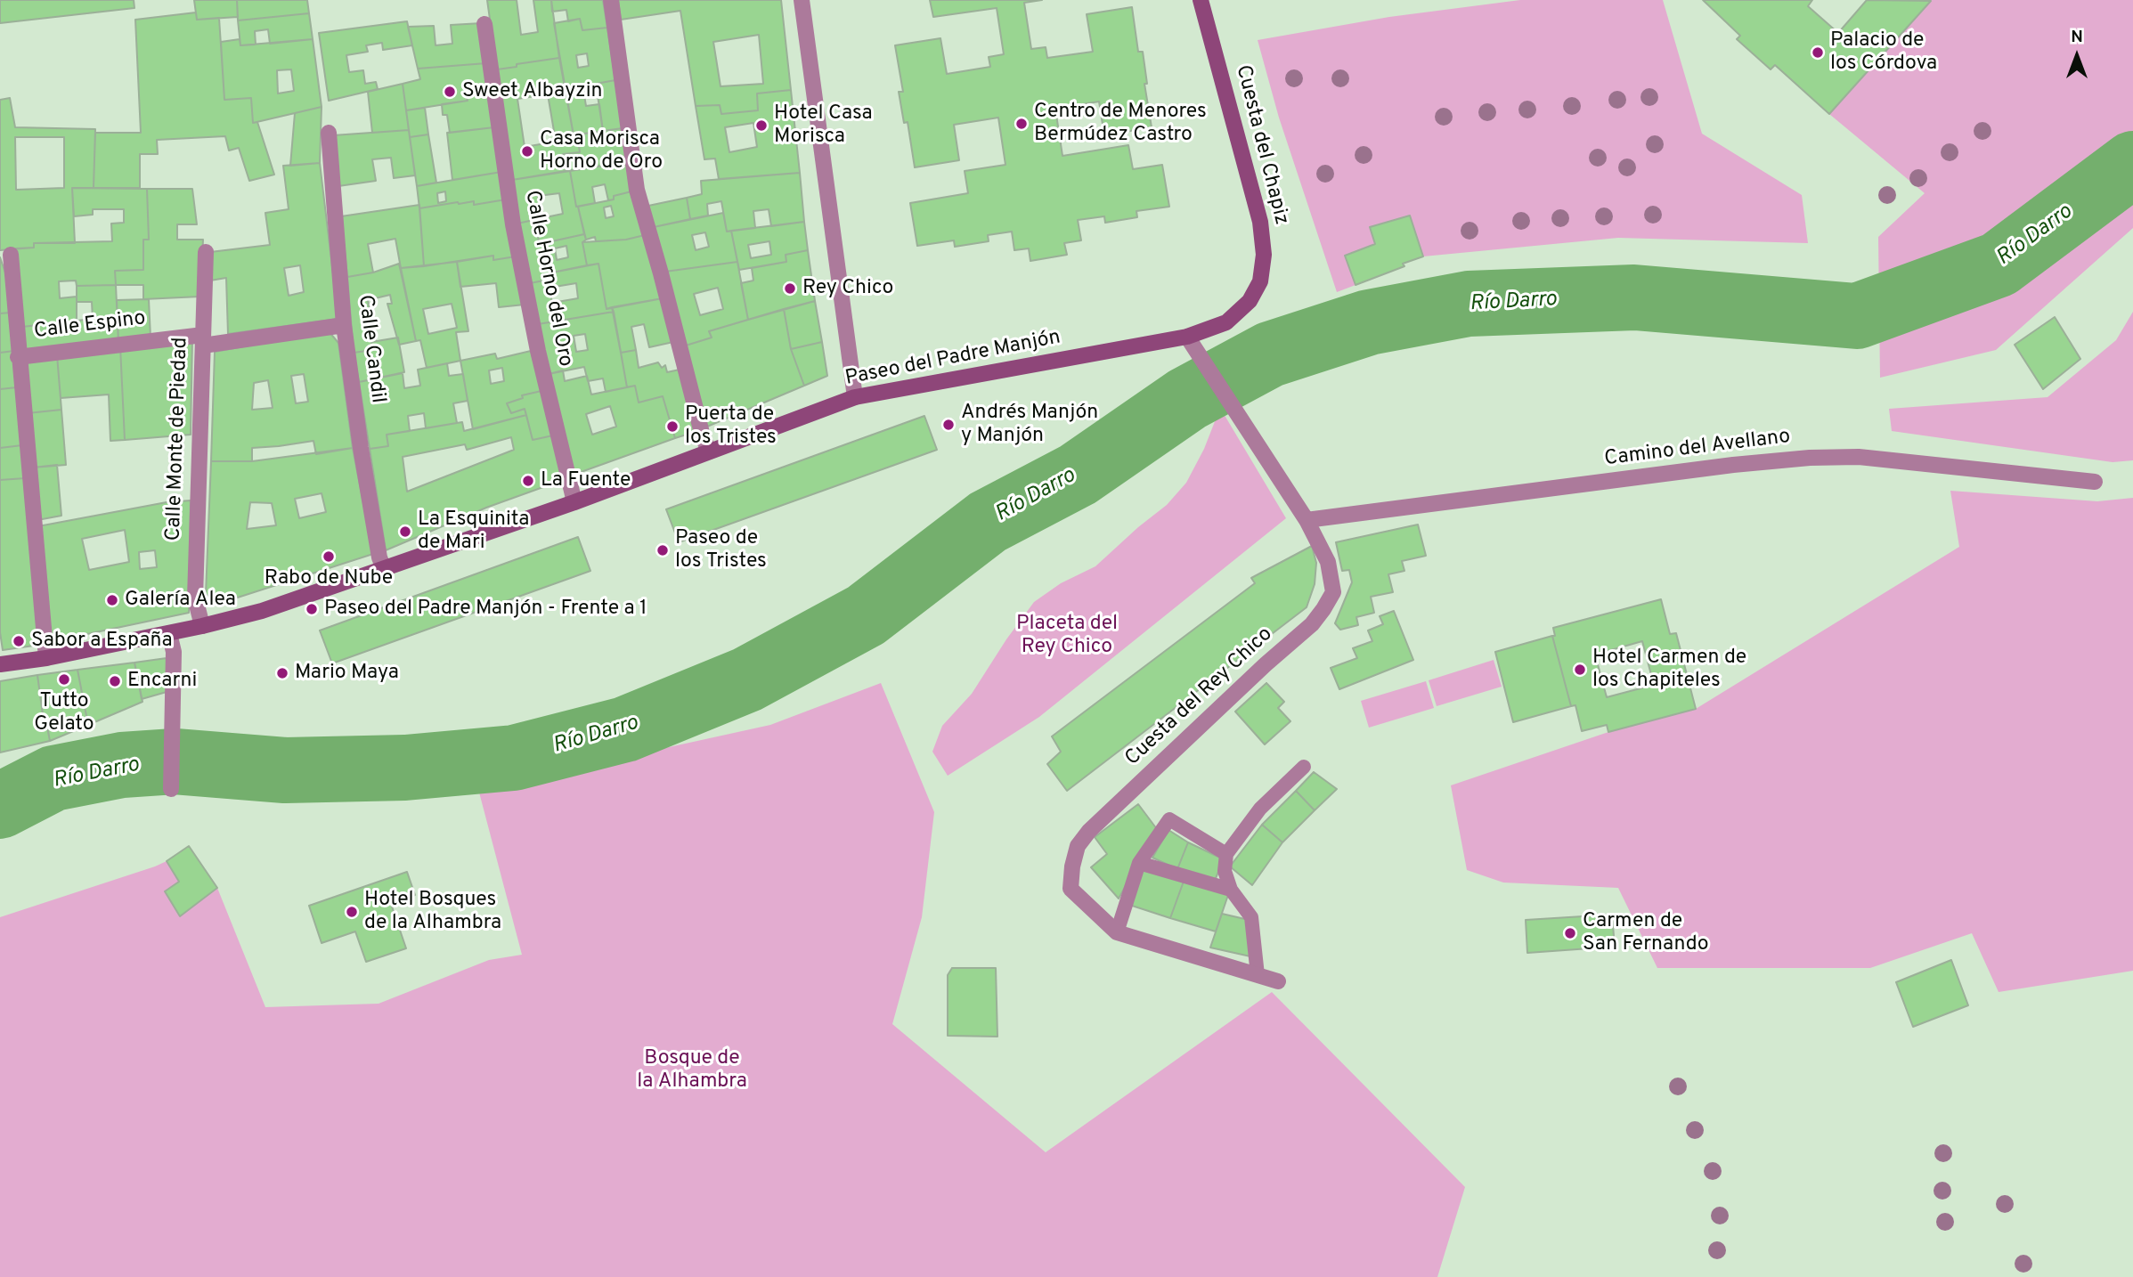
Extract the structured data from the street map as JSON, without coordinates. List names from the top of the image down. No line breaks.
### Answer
{"streets":{"street":["Cuesta del Chapiz","Calle Horno del Oro","Calle Espino","Calle Candil","Paseo del Padre Manjón","Calle Monte de Piedad","Camino del Avellano","Cuesta del Rey Chico"]},"crossings":[["Cuesta del Chapiz","Paseo del Padre Manjón"],["Cuesta del Chapiz","Cuesta del Rey Chico"],["Calle Horno del Oro","Paseo del Padre Manjón"],["Calle Espino","Calle Candil"],["Calle Espino","Calle Monte de Piedad"],["Calle Candil","Paseo del Padre Manjón"],["Paseo del Padre Manjón","Calle Monte de Piedad"],["Paseo del Padre Manjón","Cuesta del Rey Chico"],["Camino del Avellano","Cuesta del Rey Chico"]],"water":["Río Darro"],"parks":["Placeta del Rey Chico","Bosque de la Alhambra"],"places":["Palacio de los Córdova","Sweet Albayzin","Centro de Menores Bermúdez Castro","Hotel Casa Morisca","Casa Morisca Horno de Oro","Rey Chico","Andrés Manjón y Manjón","Puerta de los Tristes","La Fuente","La Esquinita de Mari","Paseo de los Tristes","Rabo de Nube","Galería Alea","Paseo del Padre Manjón - Frente a 1","Sabor a España","Hotel Carmen de los Chapiteles","Mario Maya","Tutto Gelato","Encarni","Hotel Bosques de la Alhambra","Carmen de San Fernando"],"north":"top"}
